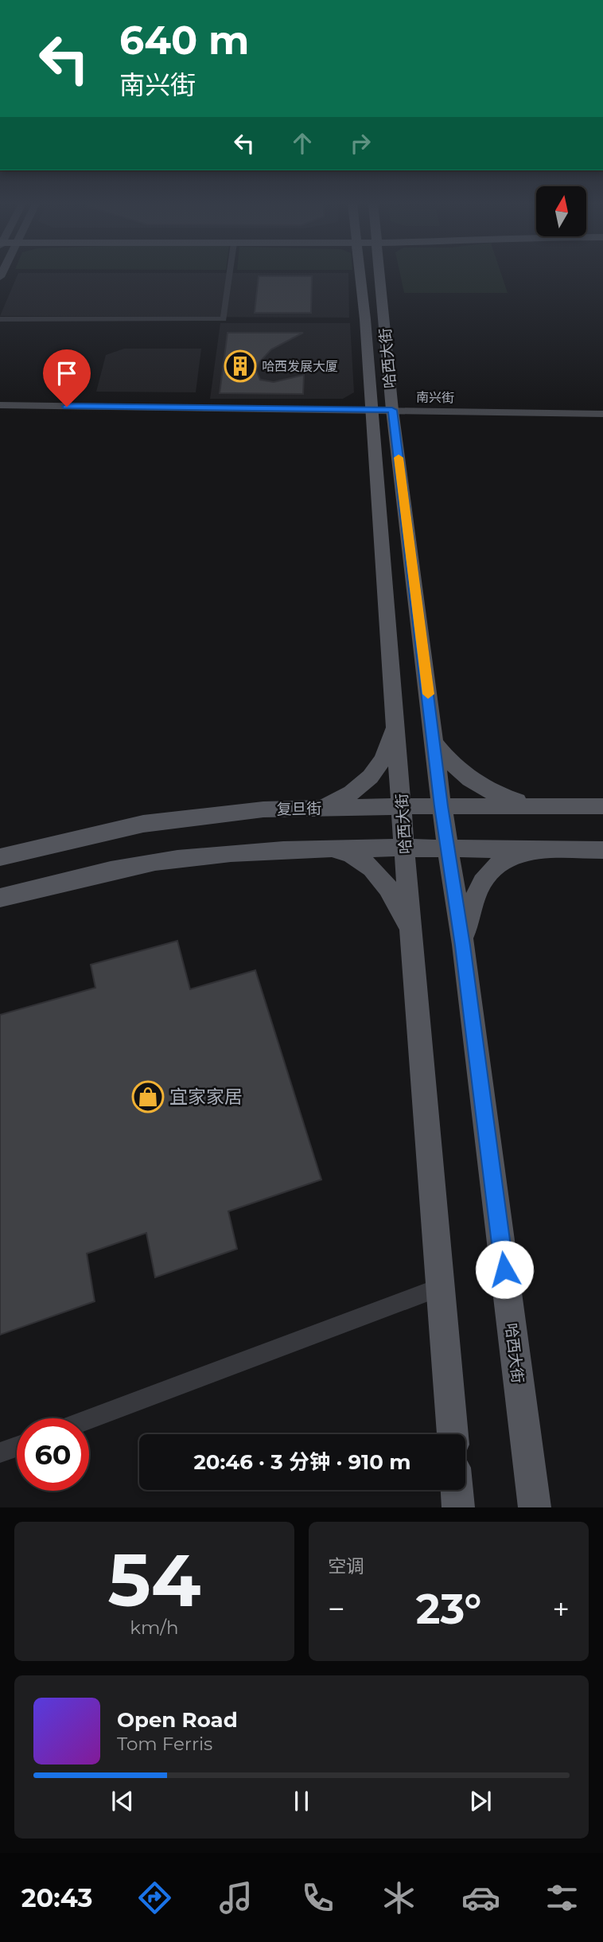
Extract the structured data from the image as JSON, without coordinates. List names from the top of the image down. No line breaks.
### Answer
{"streets":{"main road":["哈西大街","复旦街"],"street":["南兴街"]},"crossings":[["哈西大街","南兴街"],["哈西大街","复旦街"]],"places":{"building":["哈西发展大厦"],"shop":["宜家家居"]},"north":"top","page":{"turn":["640 m","南兴街"],"limit":"60","trip":"20:46 · 3 分钟 · 910 m","tile":[["54","km/h"],"空调"],"heat":["−","23°","+"],"song":["Open Road","Tom Ferris"],"tabs":"20:43"}}
